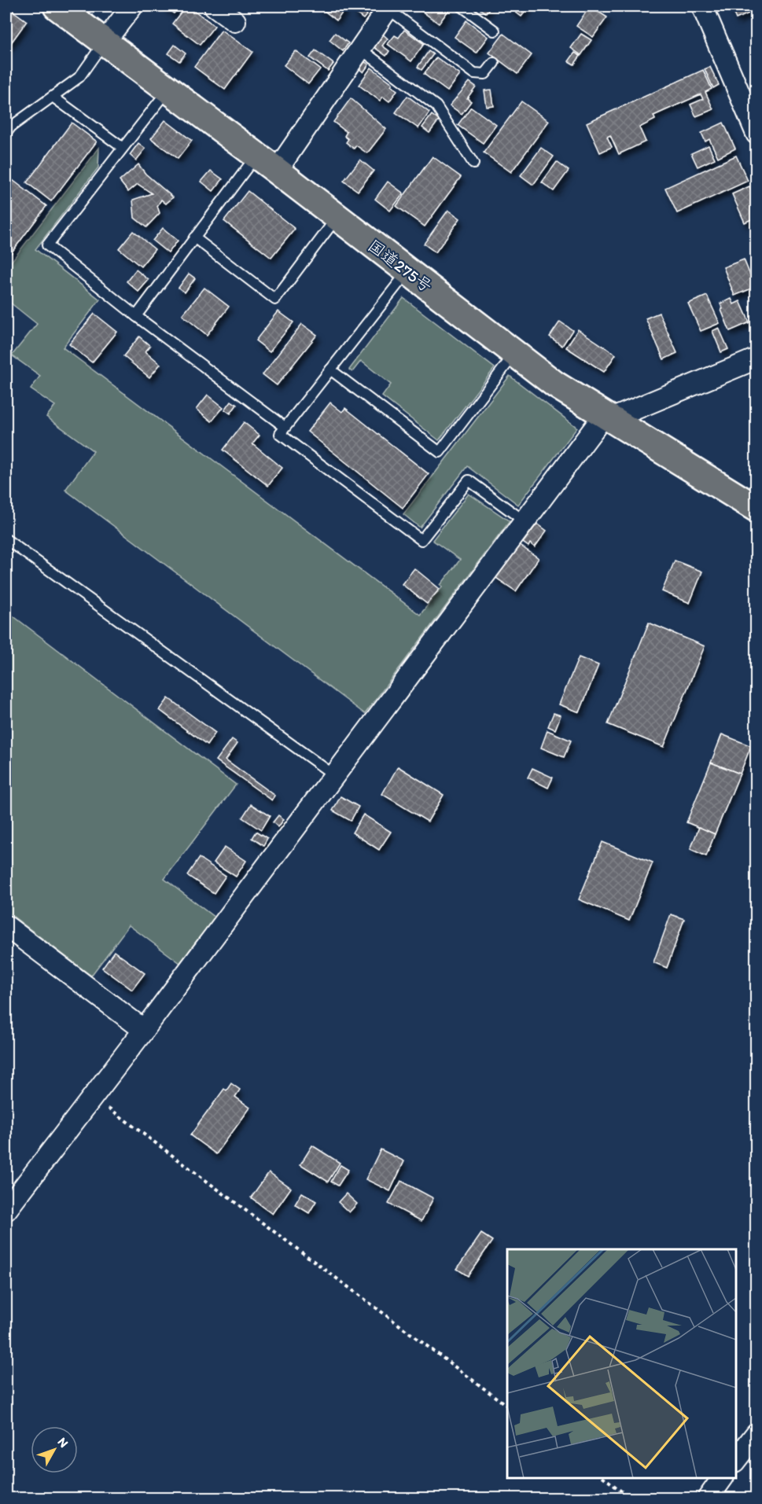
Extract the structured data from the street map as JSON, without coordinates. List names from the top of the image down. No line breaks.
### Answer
{"streets":{"highway":["国道275号"]},"north":"top right"}
